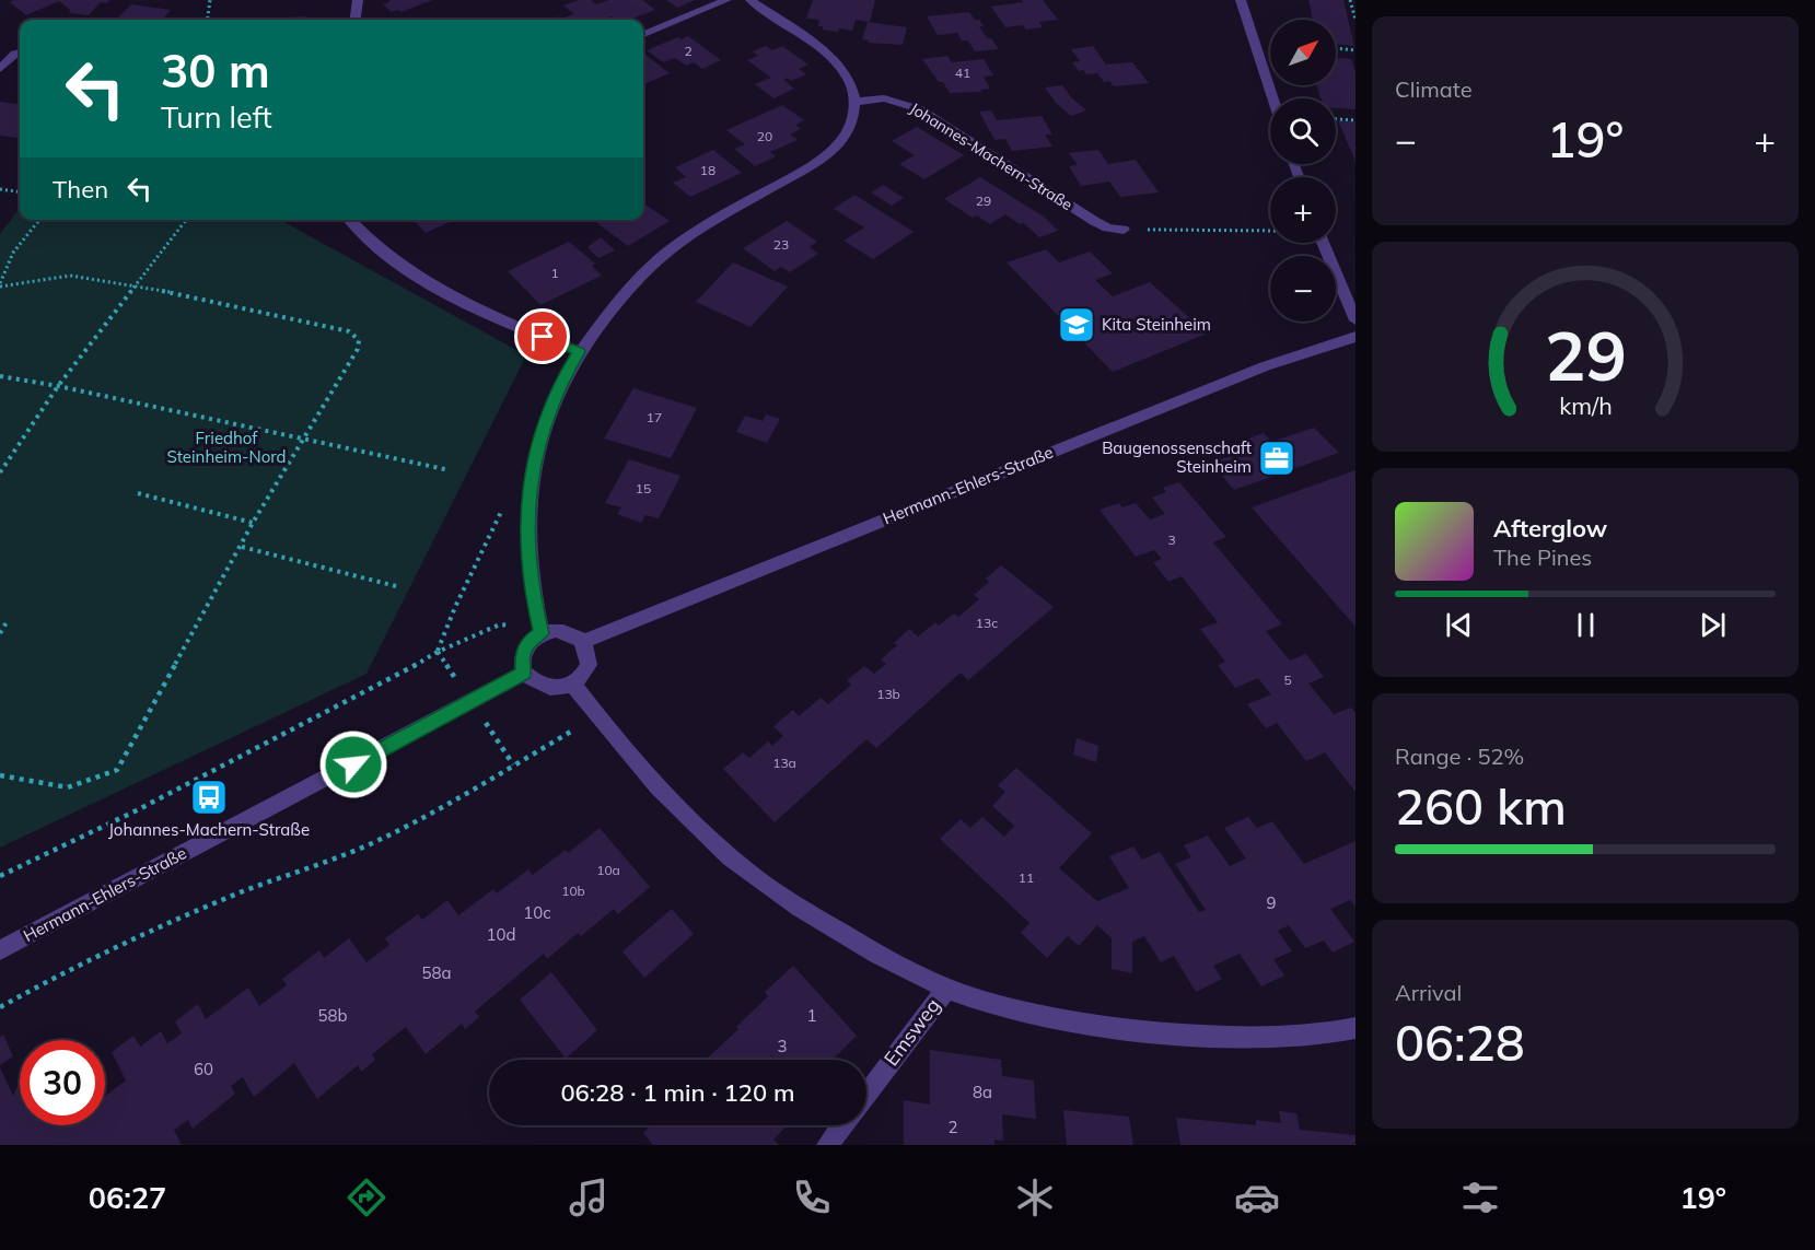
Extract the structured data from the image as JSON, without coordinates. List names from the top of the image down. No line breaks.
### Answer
{"streets":{"street":["Johannes-Machern-Straße","Hermann-Ehlers-Straße","Emsweg"]},"parks":["Friedhof Steinheim-Nord"],"places":{"school or university":["Kita Steinheim"],"office":["Baugenossenschaft Steinheim"],"bus stop":["Johannes-Machern-Straße"]},"house_numbers":["2","41","20","18","29","23","1","17","15","3","13c","5","13b","13a","10a","11","10b","9","10c","10d","58a","58b","1","3","60","8a","2"],"north":"top right","page":{"tile":["Climate",["Range · 52%","260 km"],["Arrival","06:28"]],"map_buttons":["+","−"],"turn":["30 m","Turn left"],"heat":["−","19°","+"],"then":"Then","song":["Afterglow","The Pines"],"limit":"30","trip":"06:28 · 1 min · 120 m","tabs":["06:27","19°"],"gauge":["29","km/h"]}}
